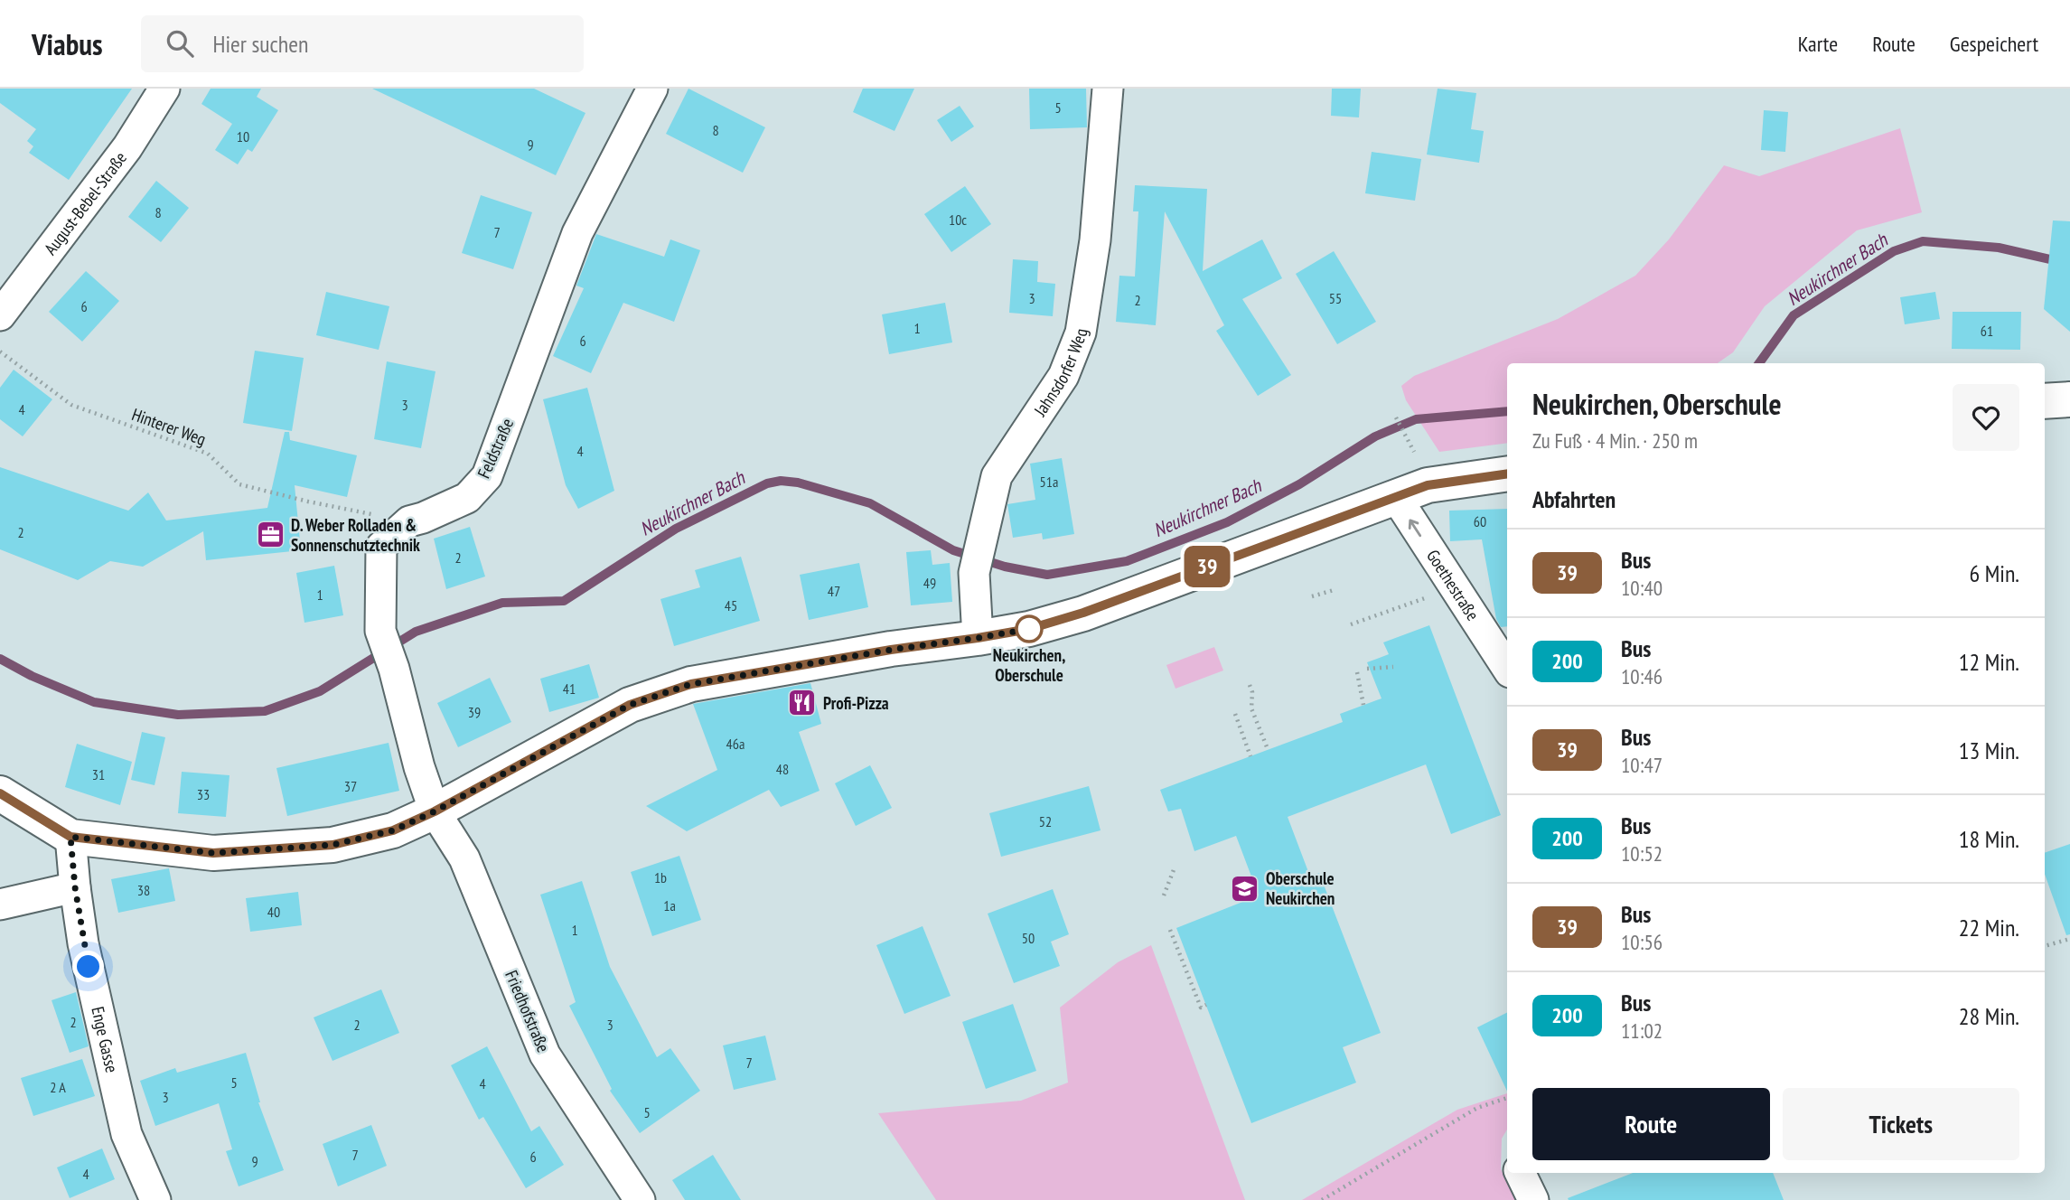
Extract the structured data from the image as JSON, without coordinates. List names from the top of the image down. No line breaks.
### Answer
{"streets":{"street":["August-Bebel-Straße","Jahnsdorfer Weg","Feldstraße","Goethestraße","Friedhofstraße","Enge Gasse"],"path":["Hinterer Weg"]},"crossings":[["Hinterer Weg","Feldstraße"],["Feldstraße","Friedhofstraße"]],"one_way":["Goethestraße"],"water":["Neukirchner Bach"],"places":{"office":["D. Weber Rolladen & Sonnenschutztechnik"],"other":["Neukirchen, Oberschule"],"restaurant":["Profi-Pizza"],"school or university":["Oberschule Neukirchen"]},"lines":["bus line 39"],"house_numbers":["5","8","10","9","8","10c","7","3","55","2","6","1","61","6","3","4","4","51a","60","2","2","49","47","1","45","41","39","46a","48","31","37","33","52","1b","38","1a","40","1","50","2","2","3","7","5","4","2 A","3","5","7","6","9","4"],"page":{"header":"Viabus","search":"Hier suchen","nav":["Karte","Route","Gespeichert"],"on_map":"39","heading":[["Neukirchen, Oberschule","Zu Fuß · 4 Min. · 250 m"],"Abfahrten"],"list":[{"mark":"39","name":"Bus","note":"10:40","value":"6 Min."},{"mark":"200","name":"Bus","note":"10:46","value":"12 Min."},{"mark":"39","name":"Bus","note":"10:47","value":"13 Min."},{"mark":"200","name":"Bus","note":"10:52","value":"18 Min."},{"mark":"39","name":"Bus","note":"10:56","value":"22 Min."},{"mark":"200","name":"Bus","note":"11:02","value":"28 Min."}],"buttons":["Route","Tickets"]}}
